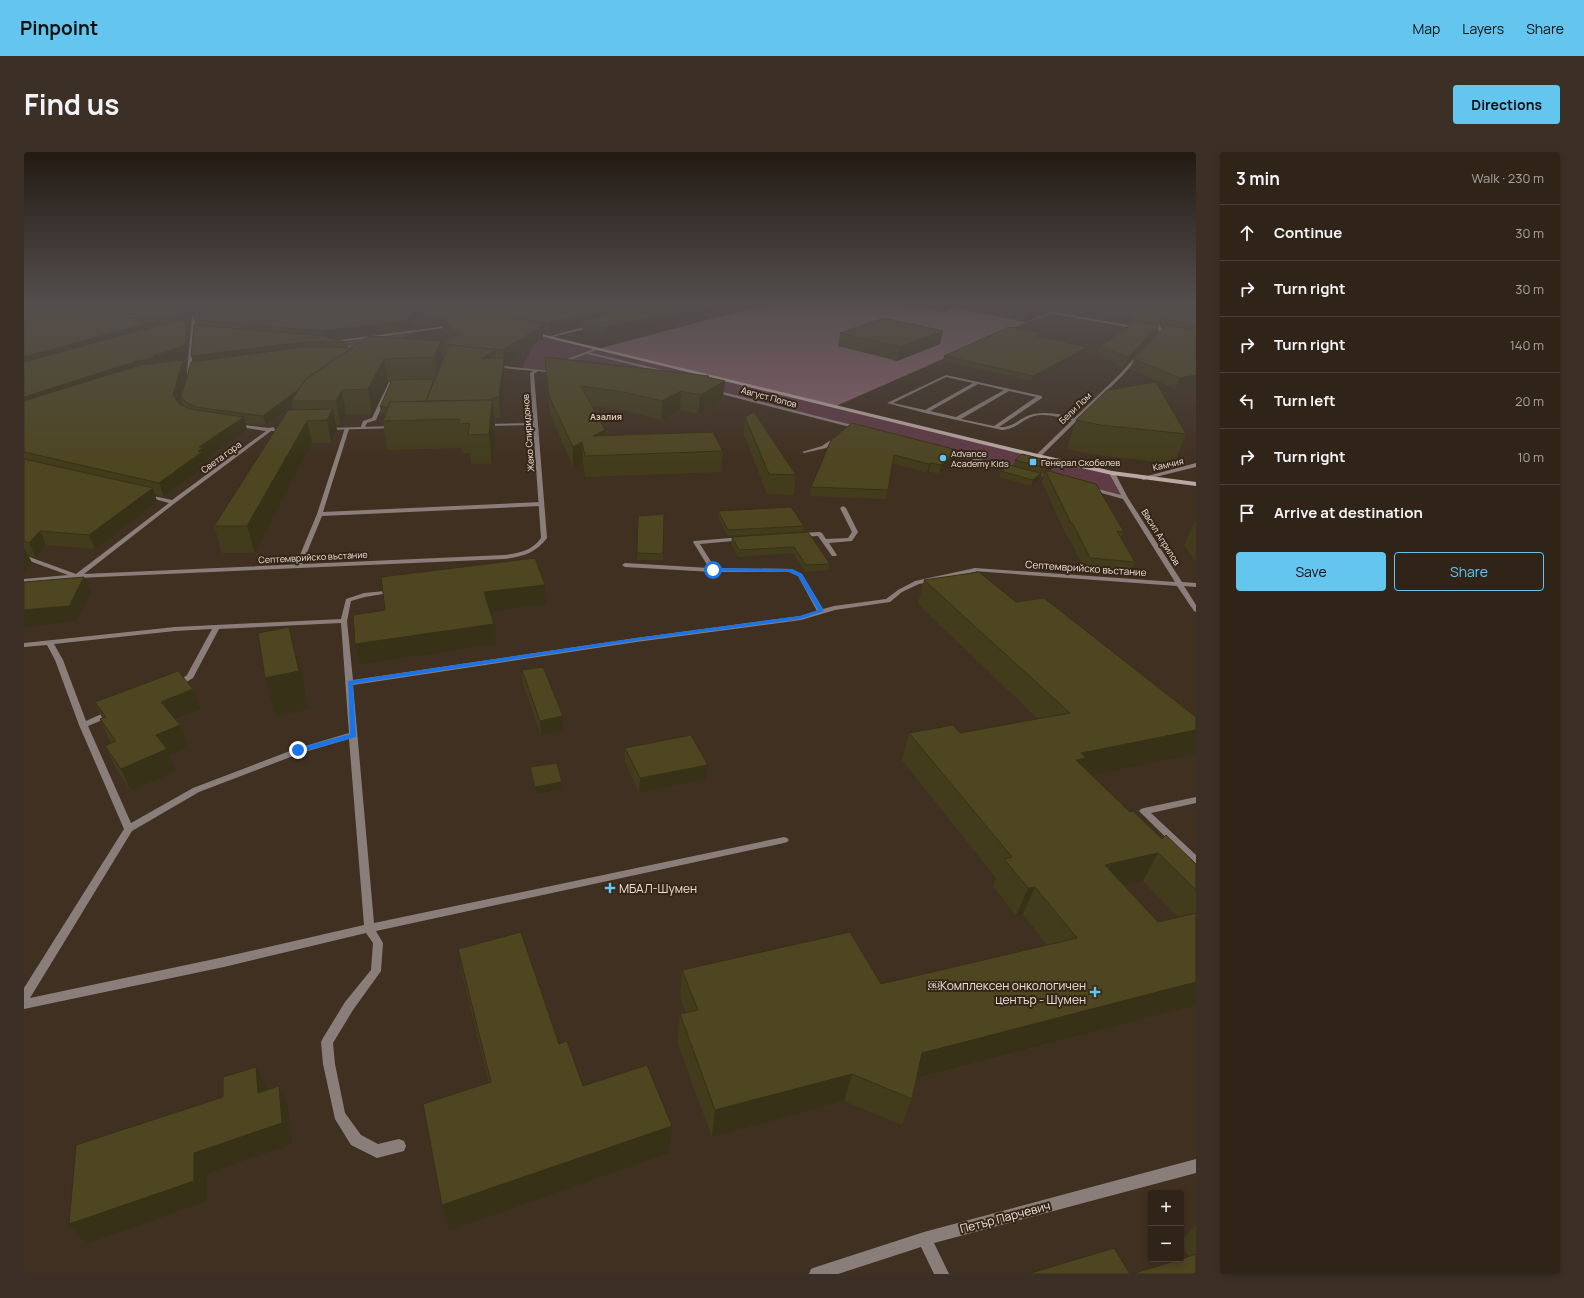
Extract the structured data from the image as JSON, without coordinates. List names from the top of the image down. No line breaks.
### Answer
{"streets":{"street":["Август Попов","Бели Лом","Жеко Спиридонов","Света гора","Камчия","Васил Априлов","Септемврийско въстание","Петър Парчевич"]},"crossings":[["Жеко Спиридонов","Септемврийско въстание"],["Света гора","Септемврийско въстание"],["Васил Априлов","Септемврийско въстание"]],"districts":["Азалия"],"places":{"other":["Advance Academy Kids"],"transit":["Генерал Скобелев"],"health":["МБАЛ-Шумен","￼Комплексен онкологичен център - Шумен"]},"page":{"header":"Pinpoint","nav":["Map","Layers","Share"],"title":"Find us","buttons":["Directions",["Save","Share"]],"heading":["3 min","Walk · 230 m"],"list":[["Continue","30 m"],["Turn right","30 m"],["Turn right","140 m"],["Turn left","20 m"],["Turn right","10 m"],"Arrive at destination"],"map_buttons":["+","−"]}}
